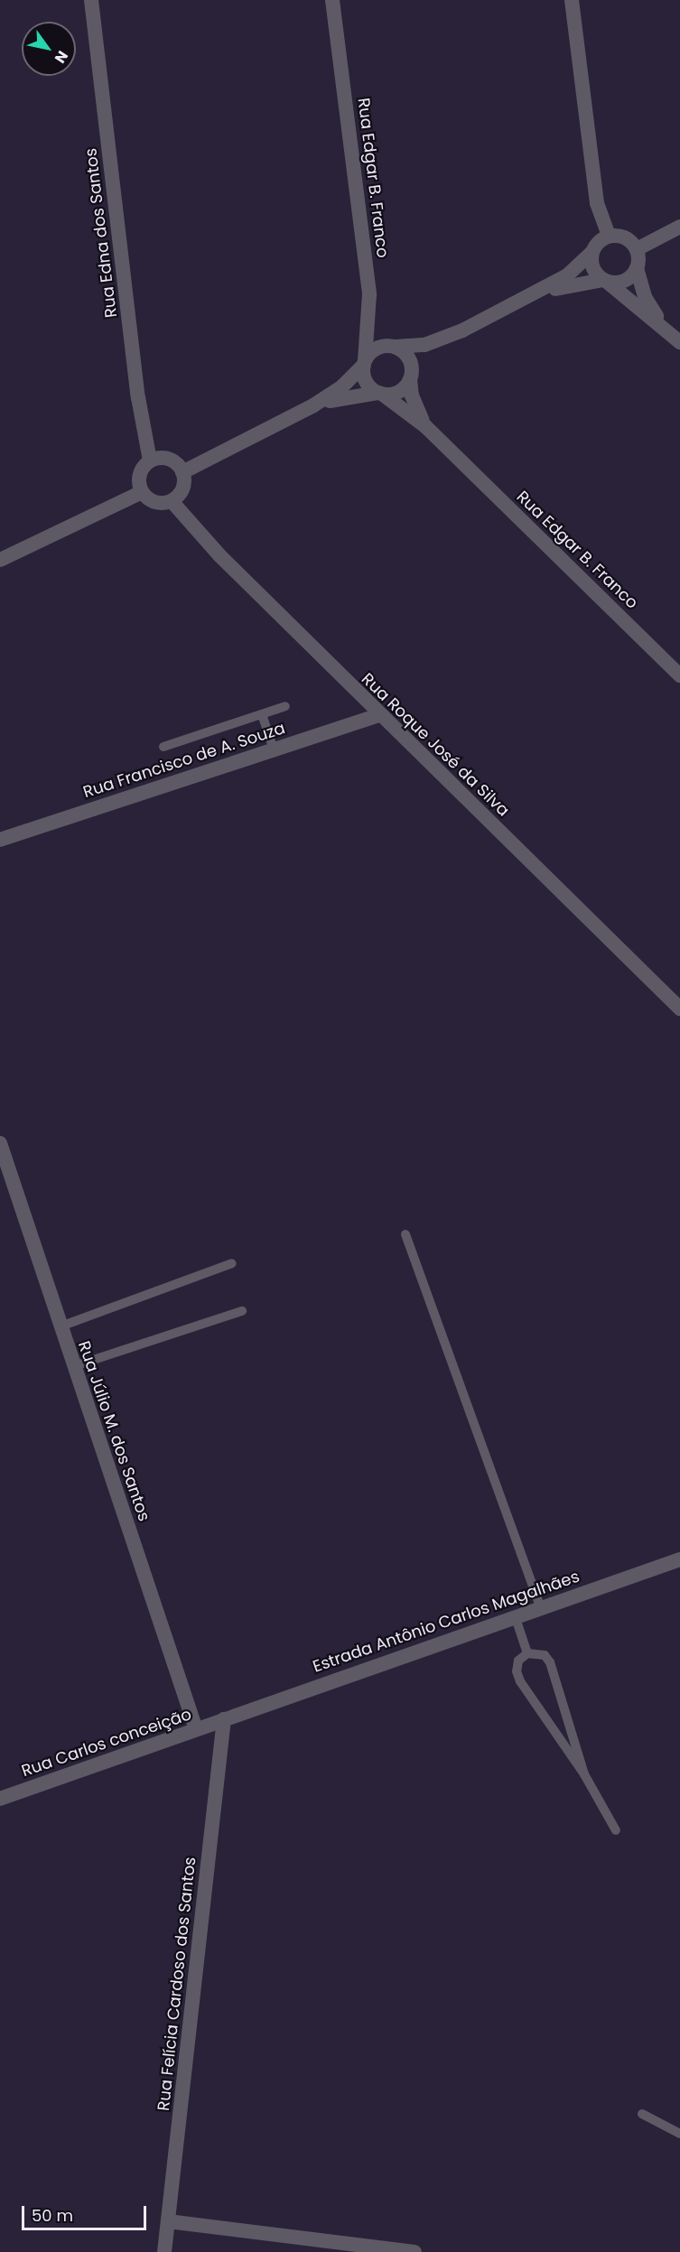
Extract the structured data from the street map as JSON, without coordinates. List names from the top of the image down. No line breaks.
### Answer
{"streets":{"street":["Rua Edgar B. Franco","Rua Edna dos Santos","Rua Roque José da Silva","Rua Francisco de A. Souza","Rua Júlio M. dos Santos","Estrada Antônio Carlos Magalhães","Rua Carlos conceição","Rua Felícia Cardoso dos Santos"]},"crossings":[["Rua Edna dos Santos","Rua Roque José da Silva"],["Rua Roque José da Silva","Rua Francisco de A. Souza"],["Rua Júlio M. dos Santos","Rua Carlos conceição"],["Estrada Antônio Carlos Magalhães","Rua Carlos conceição"],["Estrada Antônio Carlos Magalhães","Rua Felícia Cardoso dos Santos"],["Rua Carlos conceição","Rua Felícia Cardoso dos Santos"]],"scale_bar":"50 m","north":"bottom right"}
